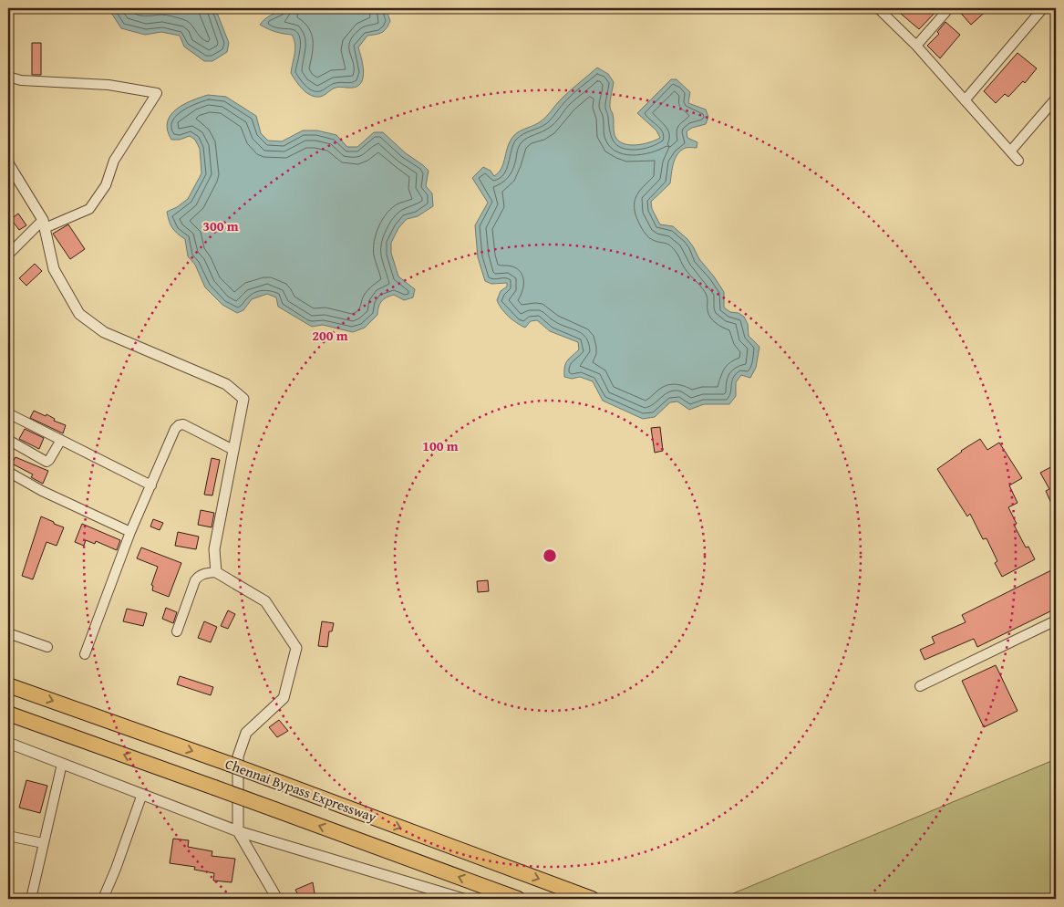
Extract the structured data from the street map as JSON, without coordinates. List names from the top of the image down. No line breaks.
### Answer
{"streets":{"highway":["Chennai Bypass Expressway"]},"rings":["300 m","200 m","100 m"]}
